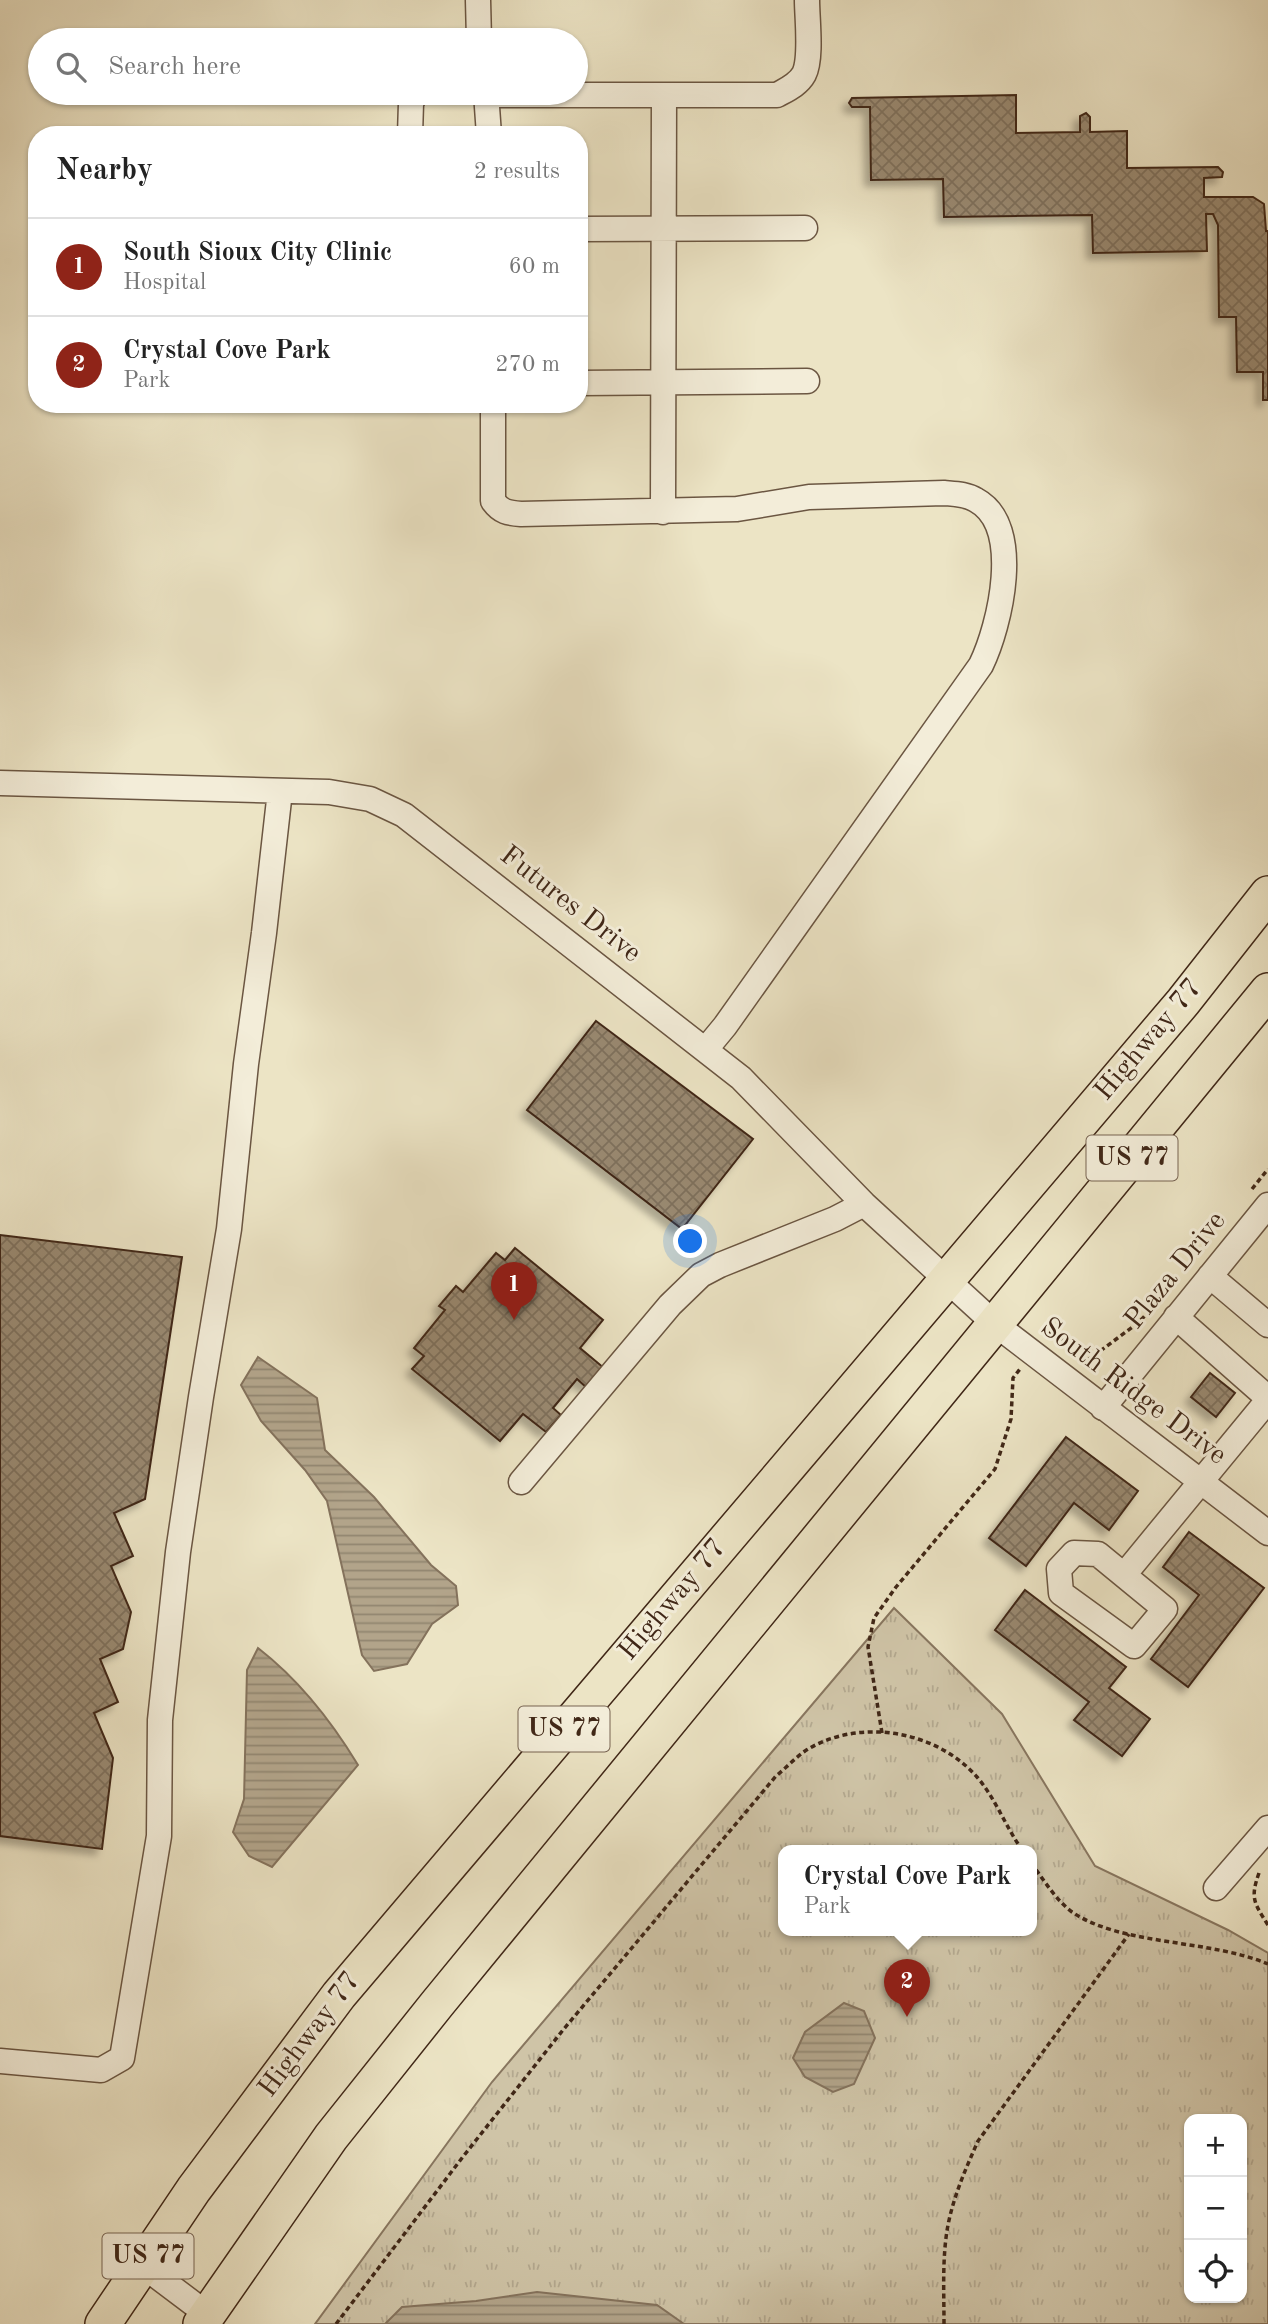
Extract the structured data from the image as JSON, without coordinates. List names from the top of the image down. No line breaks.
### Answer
{"streets":{"highway":["Highway 77","US 77"],"street":["Futures Drive","Plaza Drive","South Ridge Drive"]},"crossings":[["Futures Drive","Highway 77"],["Futures Drive","US 77"],["Futures Drive","South Ridge Drive"],["US 77","South Ridge Drive"],["Plaza Drive","South Ridge Drive"]],"page":{"search":"Search here","heading":["Nearby","2 results"],"list":[{"mark":"1","name":"South Sioux City Clinic","note":"Hospital","value":"60 m"},{"mark":"2","name":"Crystal Cove Park","note":"Park","value":"270 m"}],"pins":["1","2"],"popup":["Crystal Cove Park","Park"],"map_buttons":["+","−"]}}
